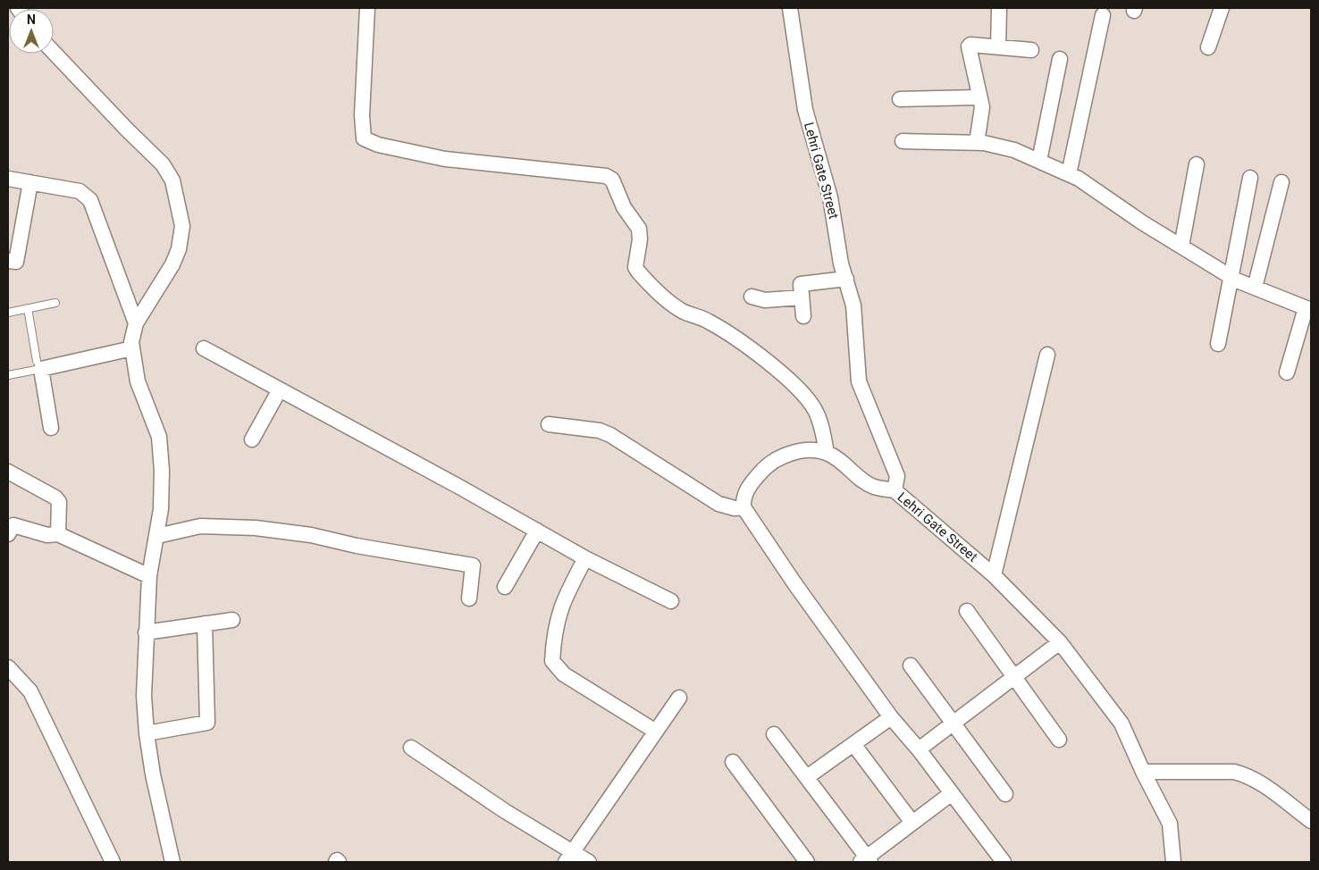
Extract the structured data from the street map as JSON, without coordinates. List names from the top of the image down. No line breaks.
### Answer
{"streets":{"street":["Lehri Gate Street"]},"north":"top"}
